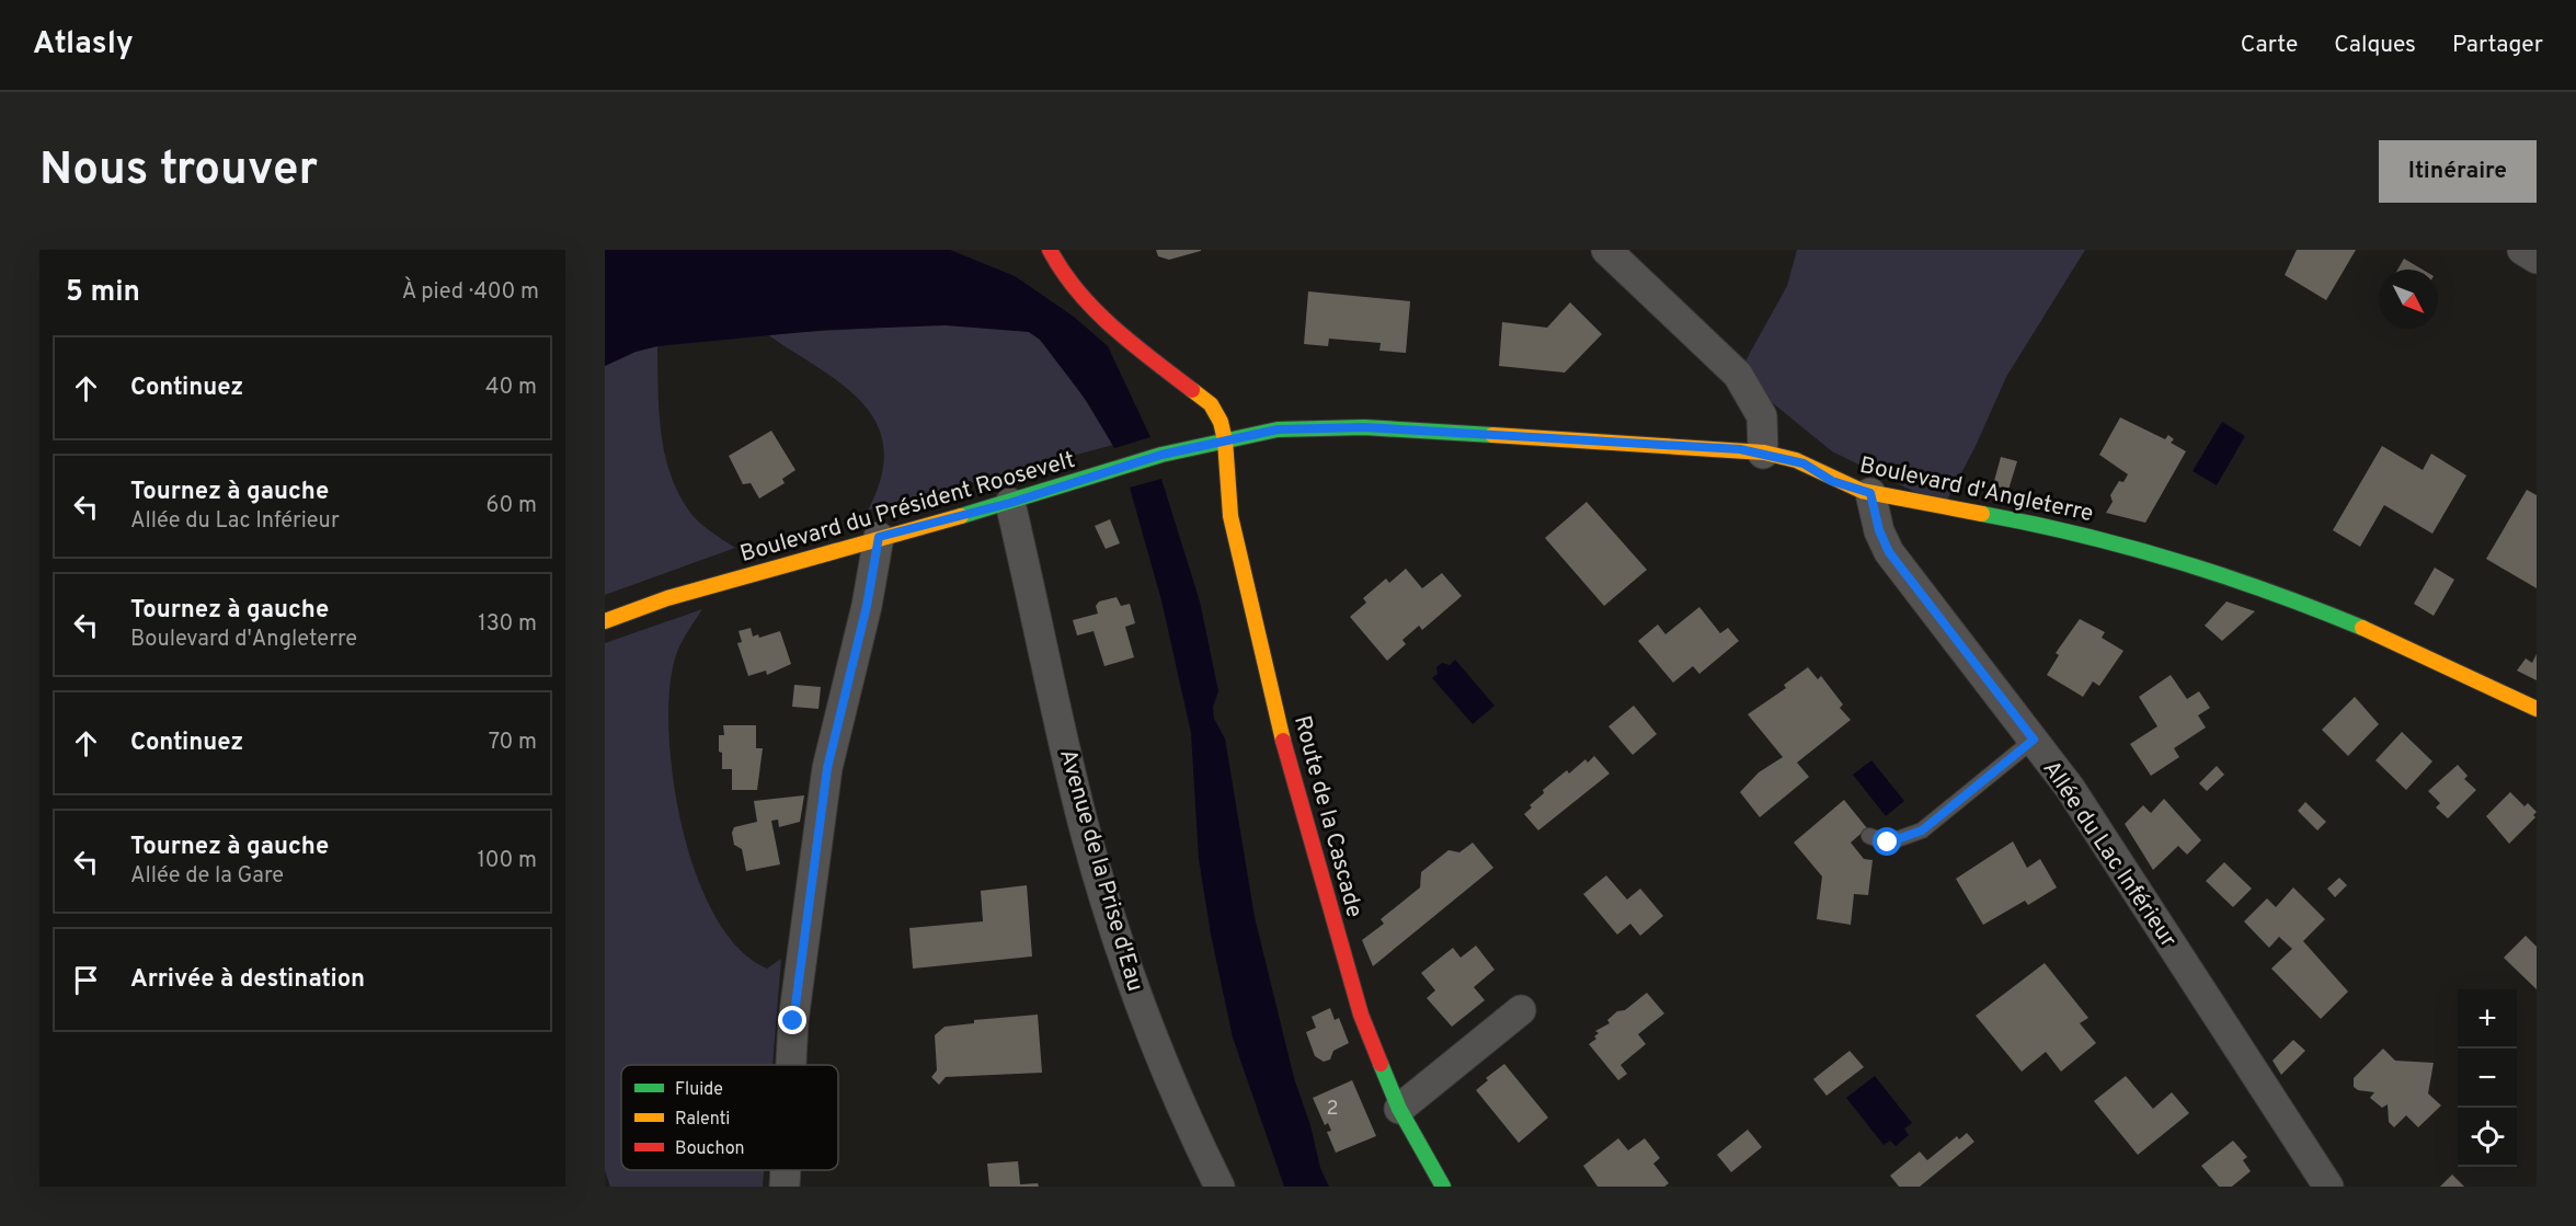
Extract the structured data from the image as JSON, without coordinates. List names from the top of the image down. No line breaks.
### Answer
{"streets":{"street":["Boulevard d'Angleterre","Boulevard du Président Roosevelt","Route de la Cascade","Allée du Lac Inférieur","Avenue de la Prise d'Eau"]},"crossings":[["Boulevard d'Angleterre","Boulevard du Président Roosevelt"],["Boulevard d'Angleterre","Route de la Cascade"],["Boulevard d'Angleterre","Allée du Lac Inférieur"],["Boulevard du Président Roosevelt","Route de la Cascade"],["Boulevard du Président Roosevelt","Avenue de la Prise d'Eau"]],"house_numbers":["2"],"legend":["Fluide","Ralenti","Bouchon"],"north":"bottom right","page":{"header":"Atlasly","nav":["Carte","Calques","Partager"],"buttons":"Itinéraire","title":"Nous trouver","heading":["5 min","À pied · 400 m"],"list":[["Continuez","40 m"],["Tournez à gauche","Allée du Lac Inférieur","60 m"],["Tournez à gauche","Boulevard d'Angleterre","130 m"],["Continuez","70 m"],["Tournez à gauche","Allée de la Gare","100 m"],"Arrivée à destination"],"map_buttons":["+","−"]}}
